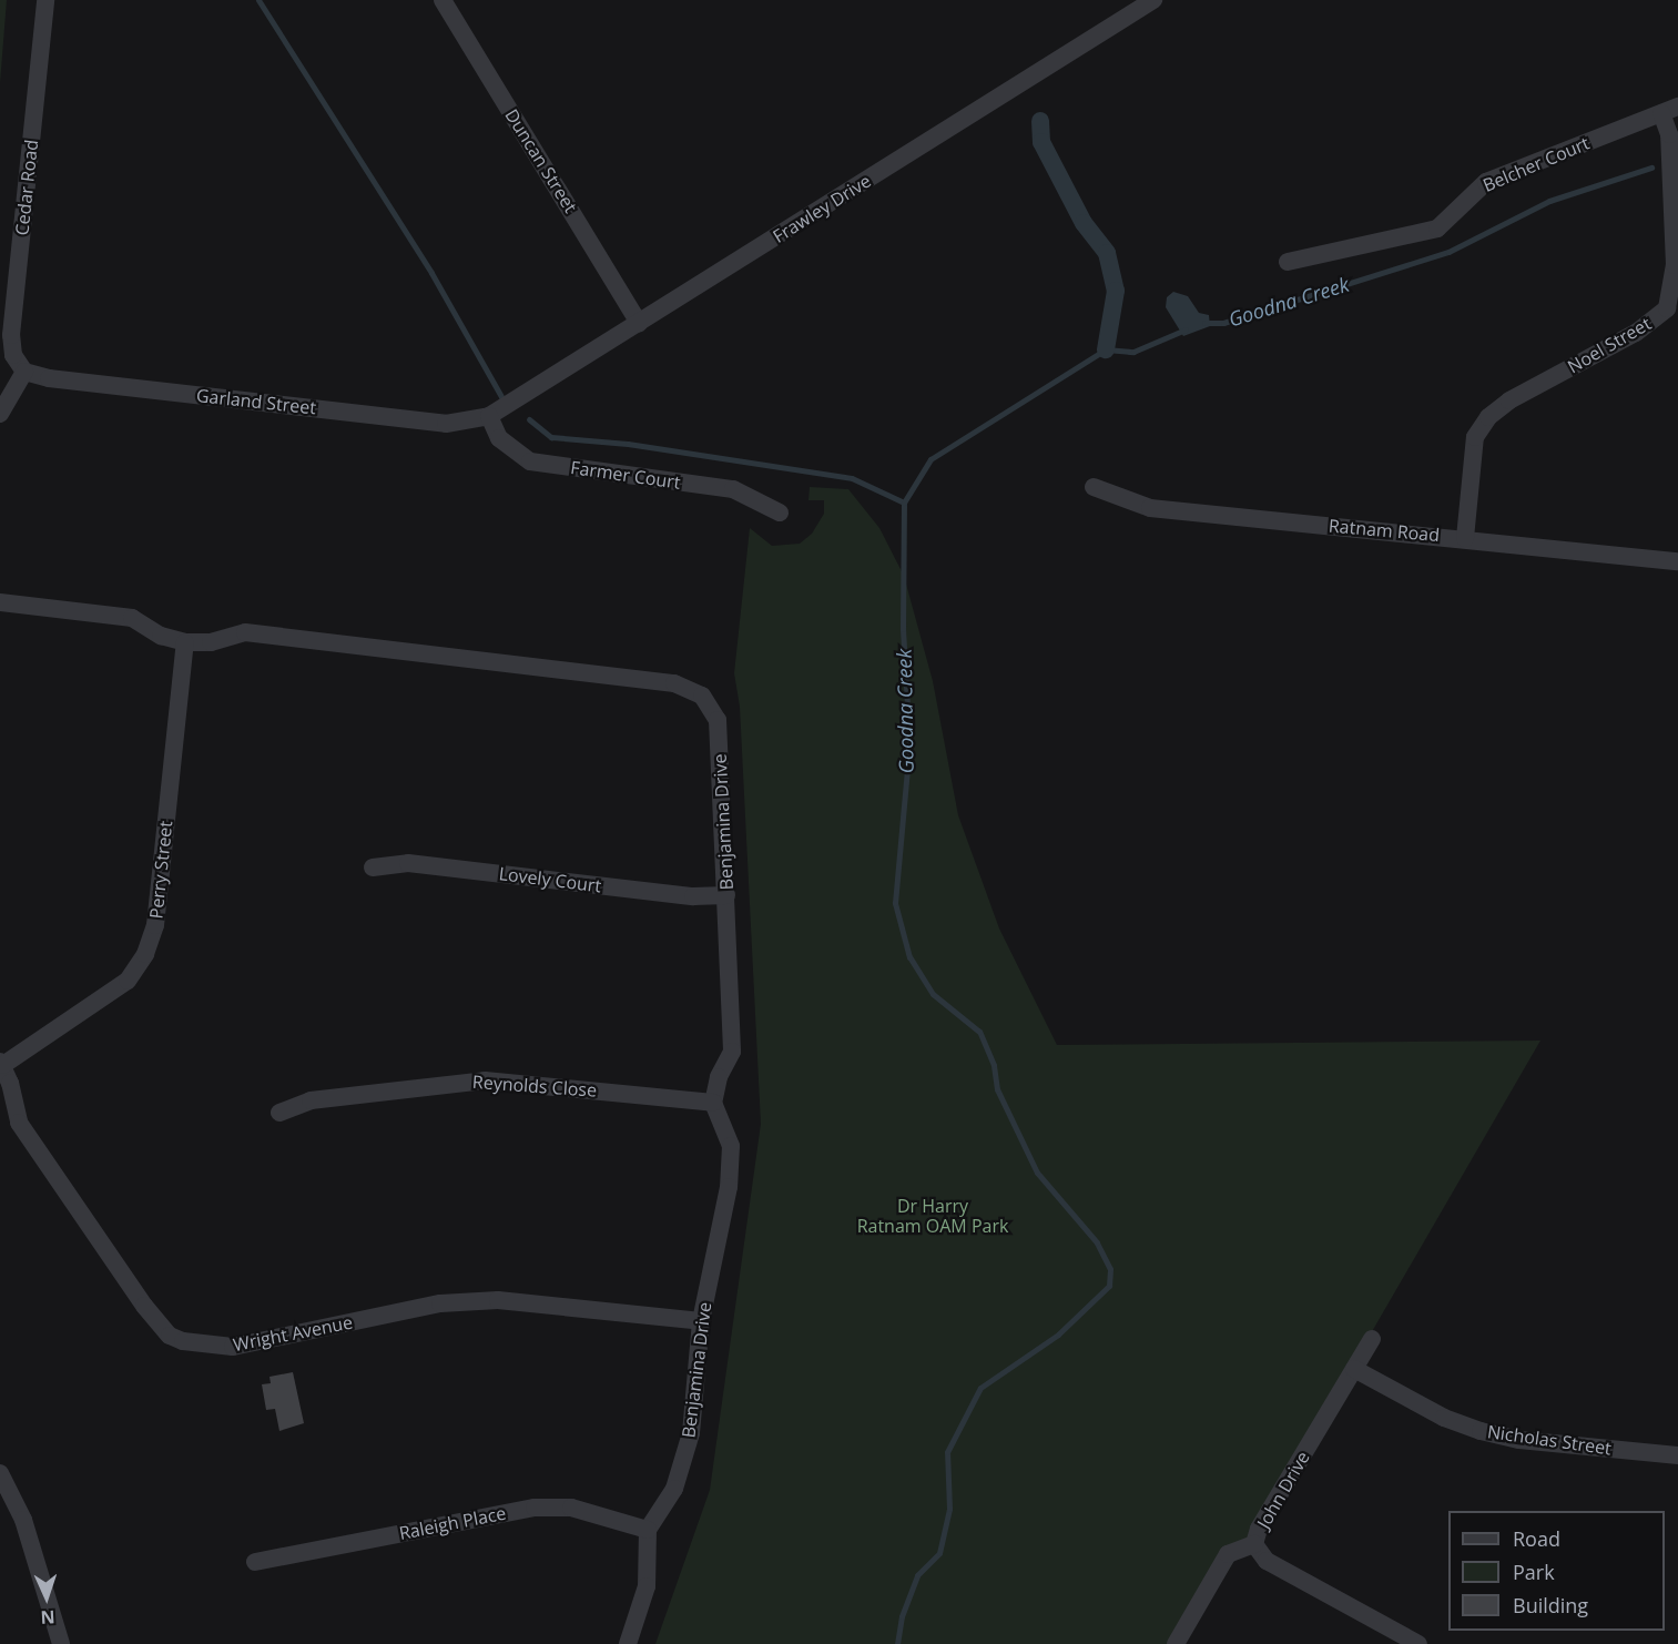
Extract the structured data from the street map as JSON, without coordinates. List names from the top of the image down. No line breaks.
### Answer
{"streets":{"street":["Duncan Street","Belcher Court","Cedar Road","Frawley Drive","Noel Street","Garland Street","Farmer Court","Ratnam Road","Benjamina Drive","Perry Street","Lovely Court","Reynolds Close","Wright Avenue","Nicholas Street","John Drive","Raleigh Place"]},"crossings":[["Duncan Street","Frawley Drive"],["Belcher Court","Noel Street"],["Cedar Road","Garland Street"],["Frawley Drive","Garland Street"],["Frawley Drive","Farmer Court"],["Noel Street","Ratnam Road"],["Garland Street","Farmer Court"],["Benjamina Drive","Perry Street"],["Benjamina Drive","Lovely Court"],["Benjamina Drive","Reynolds Close"],["Benjamina Drive","Wright Avenue"],["Benjamina Drive","Raleigh Place"],["Perry Street","Wright Avenue"],["Nicholas Street","John Drive"]],"water":["Goodna Creek"],"parks":["Dr Harry Ratnam OAM Park"],"legend":["Road","Park","Building"],"north":"bottom"}
